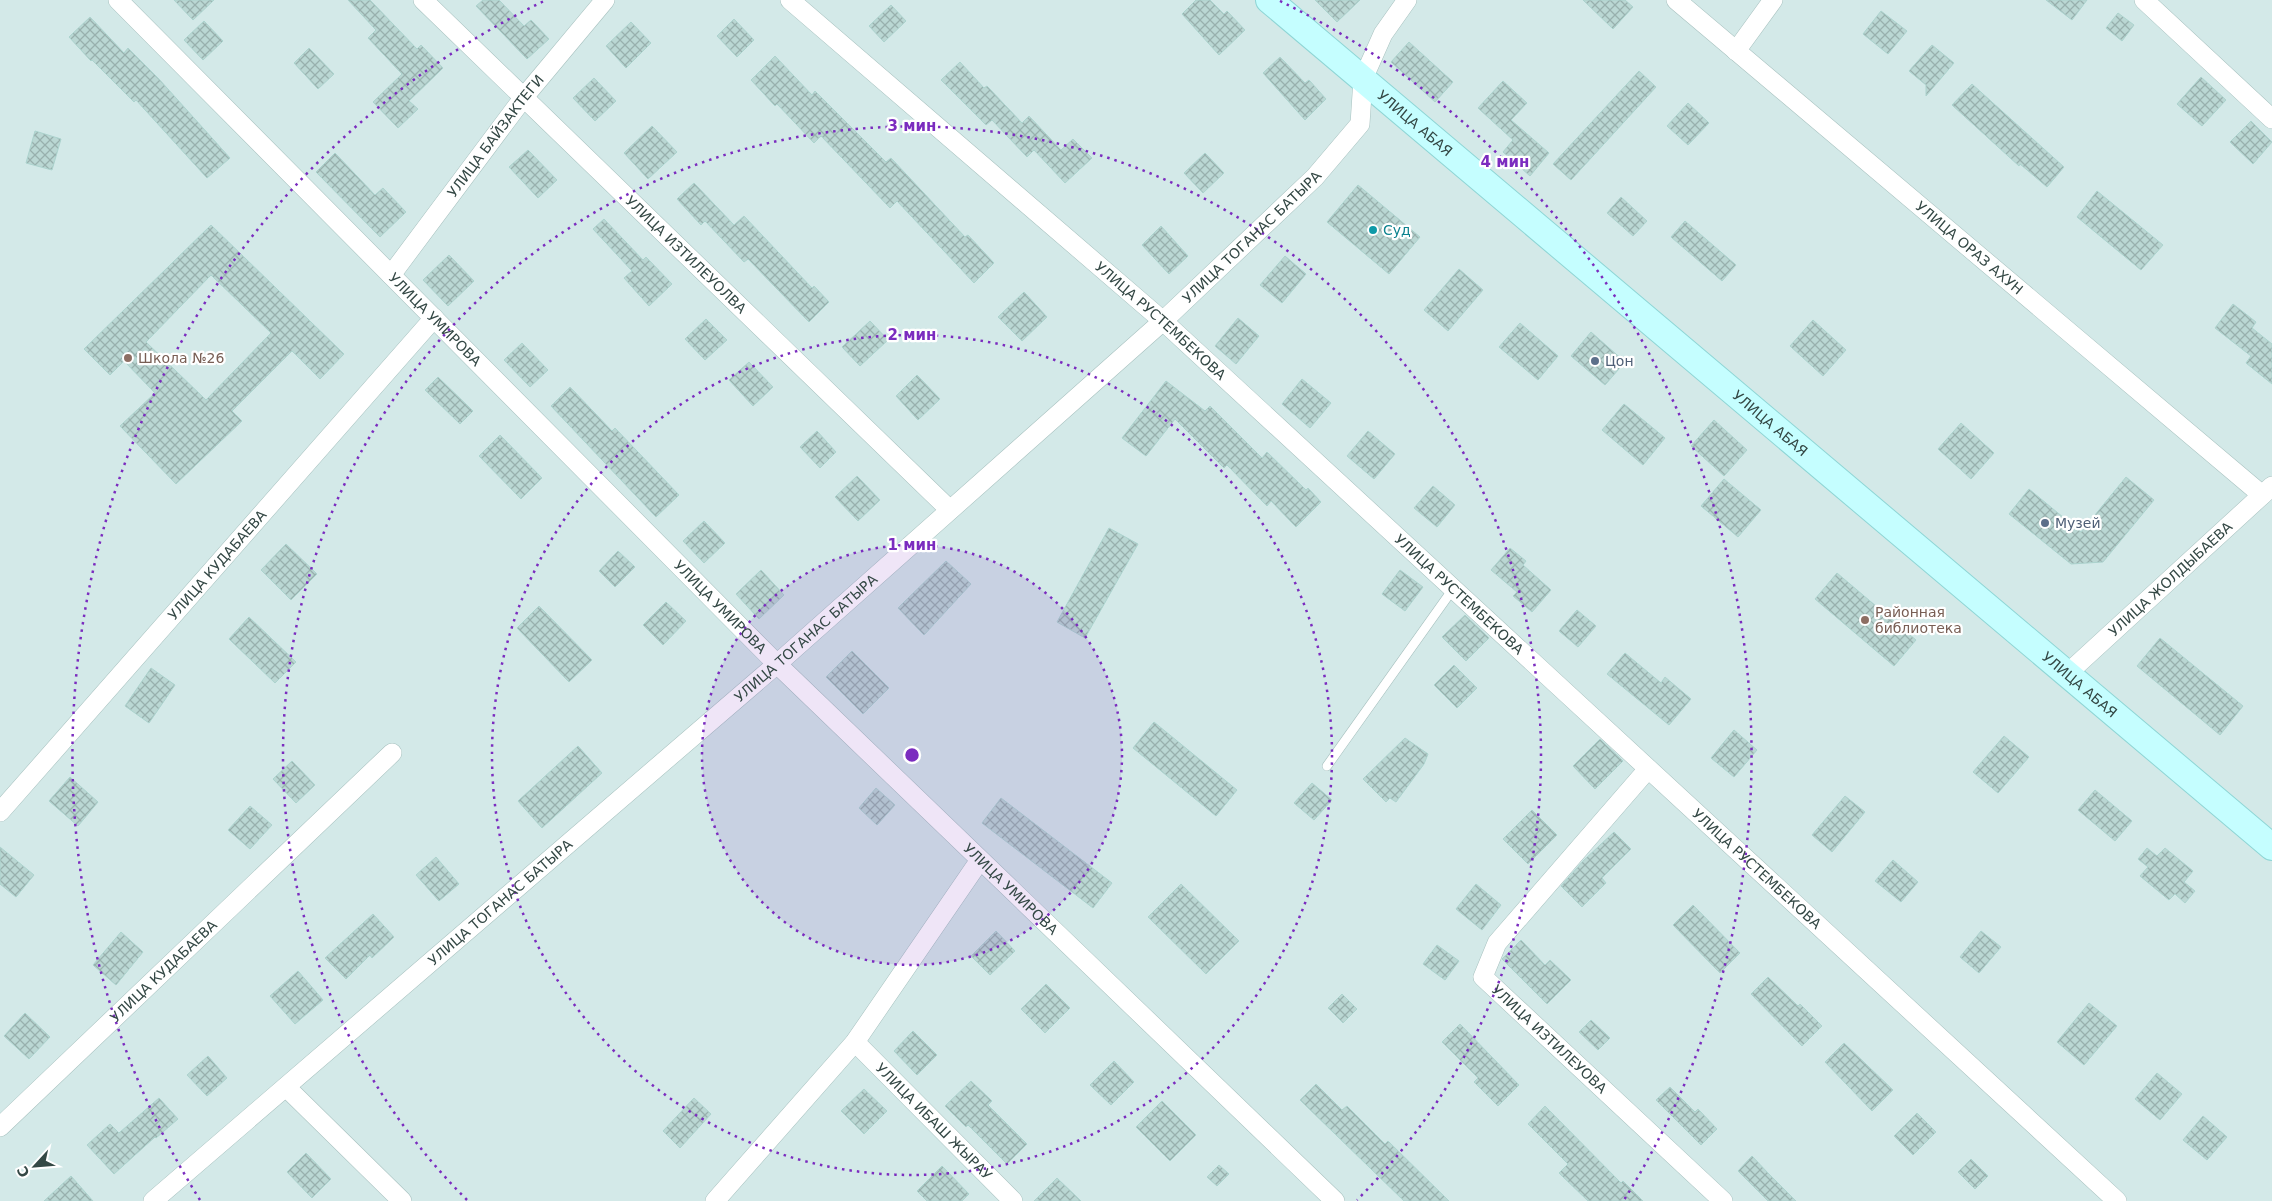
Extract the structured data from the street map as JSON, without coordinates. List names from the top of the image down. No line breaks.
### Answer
{"streets":{"street":["УЛИЦА АБАЯ","УЛИЦА БАЙЗАКТЕГИ","УЛИЦА ТОГАНАС БАТЫРА","УЛИЦА ОРАЗ АХУН","УЛИЦА ИЗТИЛЕУОЛВА","УЛИЦА УМИРОВА","УЛИЦА РУСТЕМБЕКОВА","УЛИЦА КУДАБАЕВА","УЛИЦА ЖОЛДЫБАЕВА","УЛИЦА ИЗТИЛЕУОВА","УЛИЦА ИБАШ ЖЫРАУ"]},"crossings":[["УЛИЦА АБАЯ","УЛИЦА ТОГАНАС БАТЫРА"],["УЛИЦА АБАЯ","УЛИЦА ЖОЛДЫБАЕВА"],["УЛИЦА БАЙЗАКТЕГИ","УЛИЦА ИЗТИЛЕУОЛВА"],["УЛИЦА БАЙЗАКТЕГИ","УЛИЦА УМИРОВА"],["УЛИЦА ТОГАНАС БАТЫРА","УЛИЦА ИЗТИЛЕУОЛВА"],["УЛИЦА ТОГАНАС БАТЫРА","УЛИЦА УМИРОВА"],["УЛИЦА ТОГАНАС БАТЫРА","УЛИЦА РУСТЕМБЕКОВА"],["УЛИЦА ОРАЗ АХУН","УЛИЦА ЖОЛДЫБАЕВА"],["УЛИЦА УМИРОВА","УЛИЦА КУДАБАЕВА"],["УЛИЦА РУСТЕМБЕКОВА","УЛИЦА ИЗТИЛЕУОВА"]],"places":["Суд","Школа №26","Цон","Музей","Районная библиотека"],"north":"bottom left","rings":["3 мин","4 мин","2 мин","1 мин"]}
